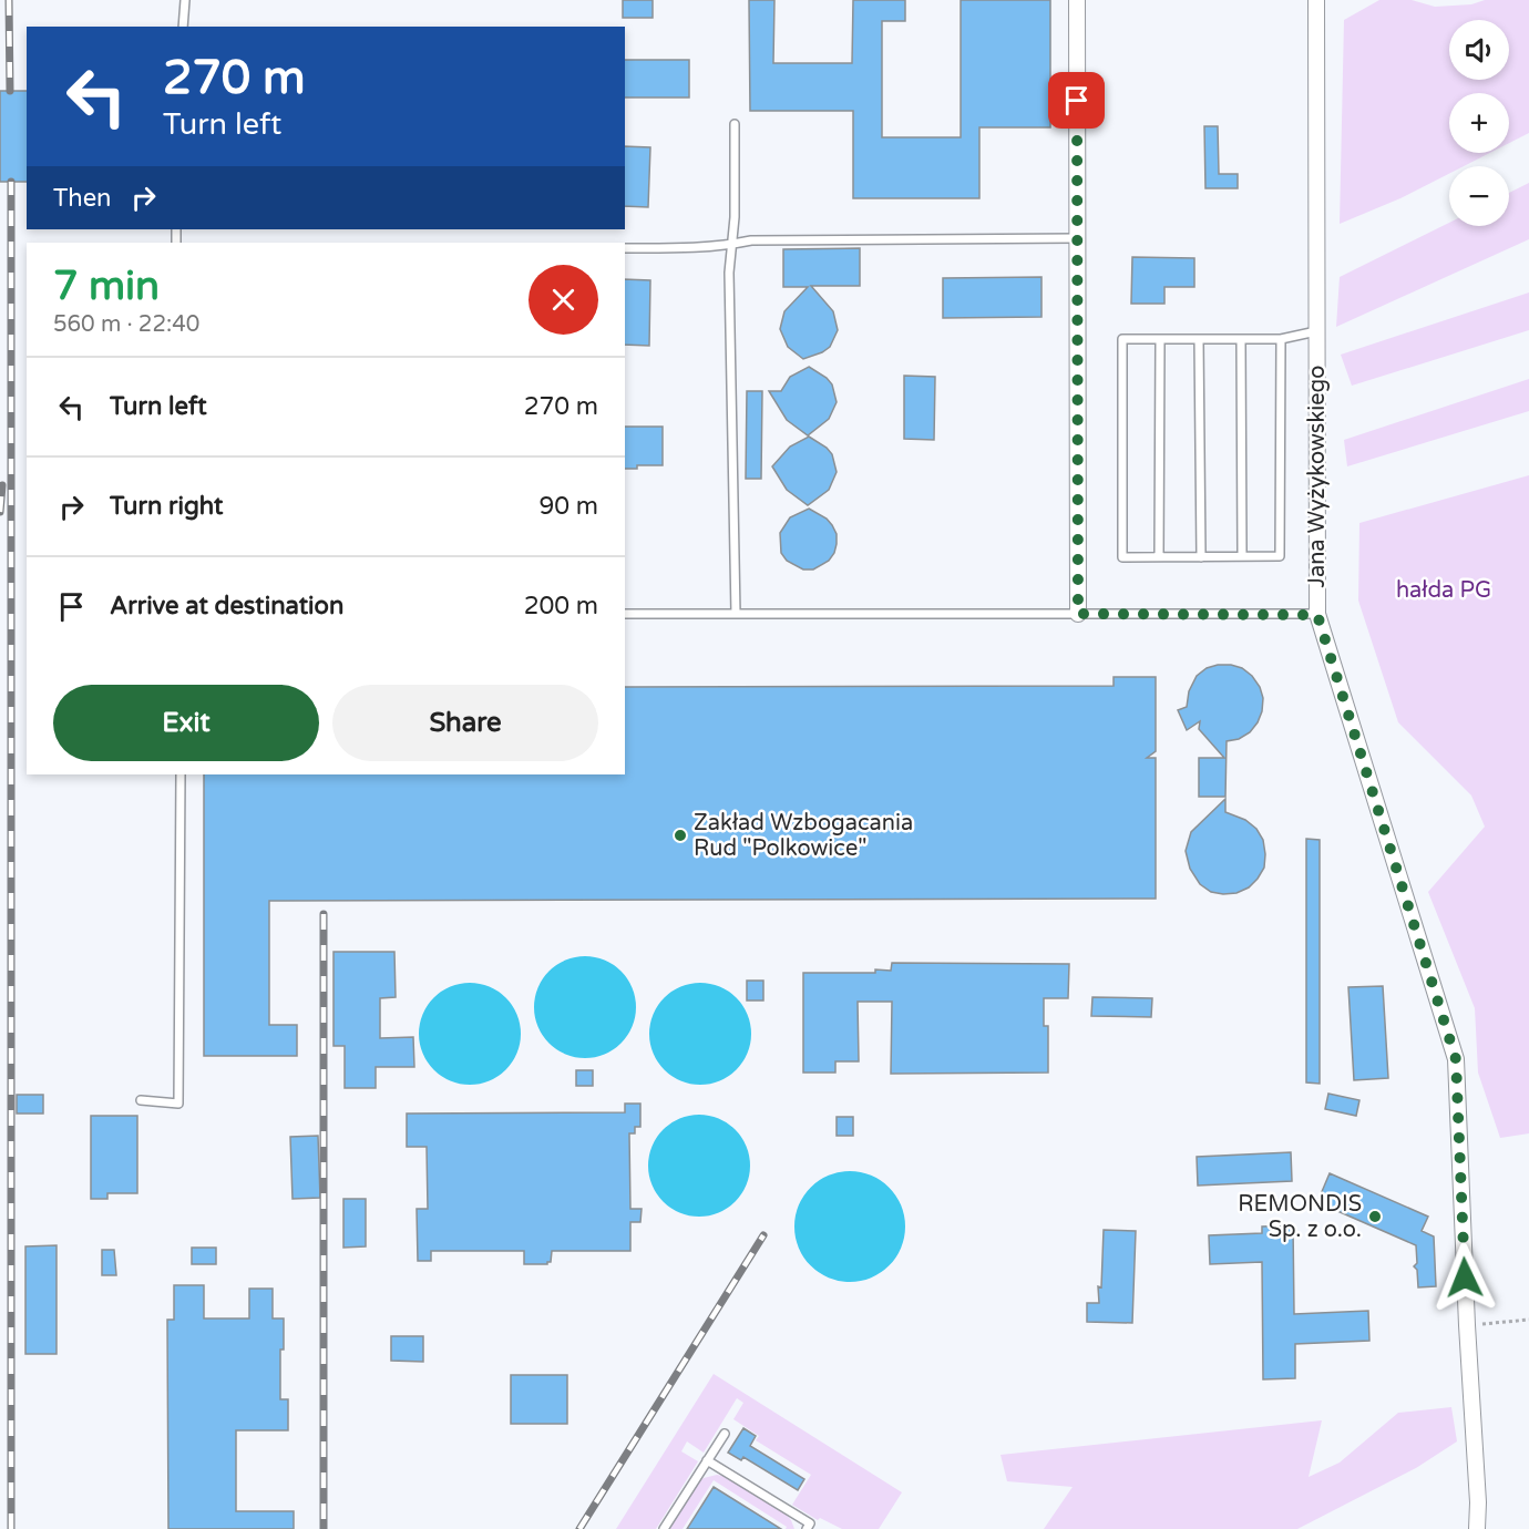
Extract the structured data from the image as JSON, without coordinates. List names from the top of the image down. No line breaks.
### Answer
{"streets":{"street":["Jana Wyżykowskiego"]},"parks":["hałda PG"],"places":["Zakład Wzbogacania Rud \"Polkowice\"","REMONDIS Sp. z o.o."],"page":{"map_buttons":["+","−"],"turn":["270 m","Turn left"],"then":"Then","heading":["7 min","560 m · 22:40"],"list":[{"name":"Turn left","value":"270 m"},{"name":"Turn right","value":"90 m"},{"name":"Arrive at destination","value":"200 m"}],"buttons":["Exit","Share"]}}
